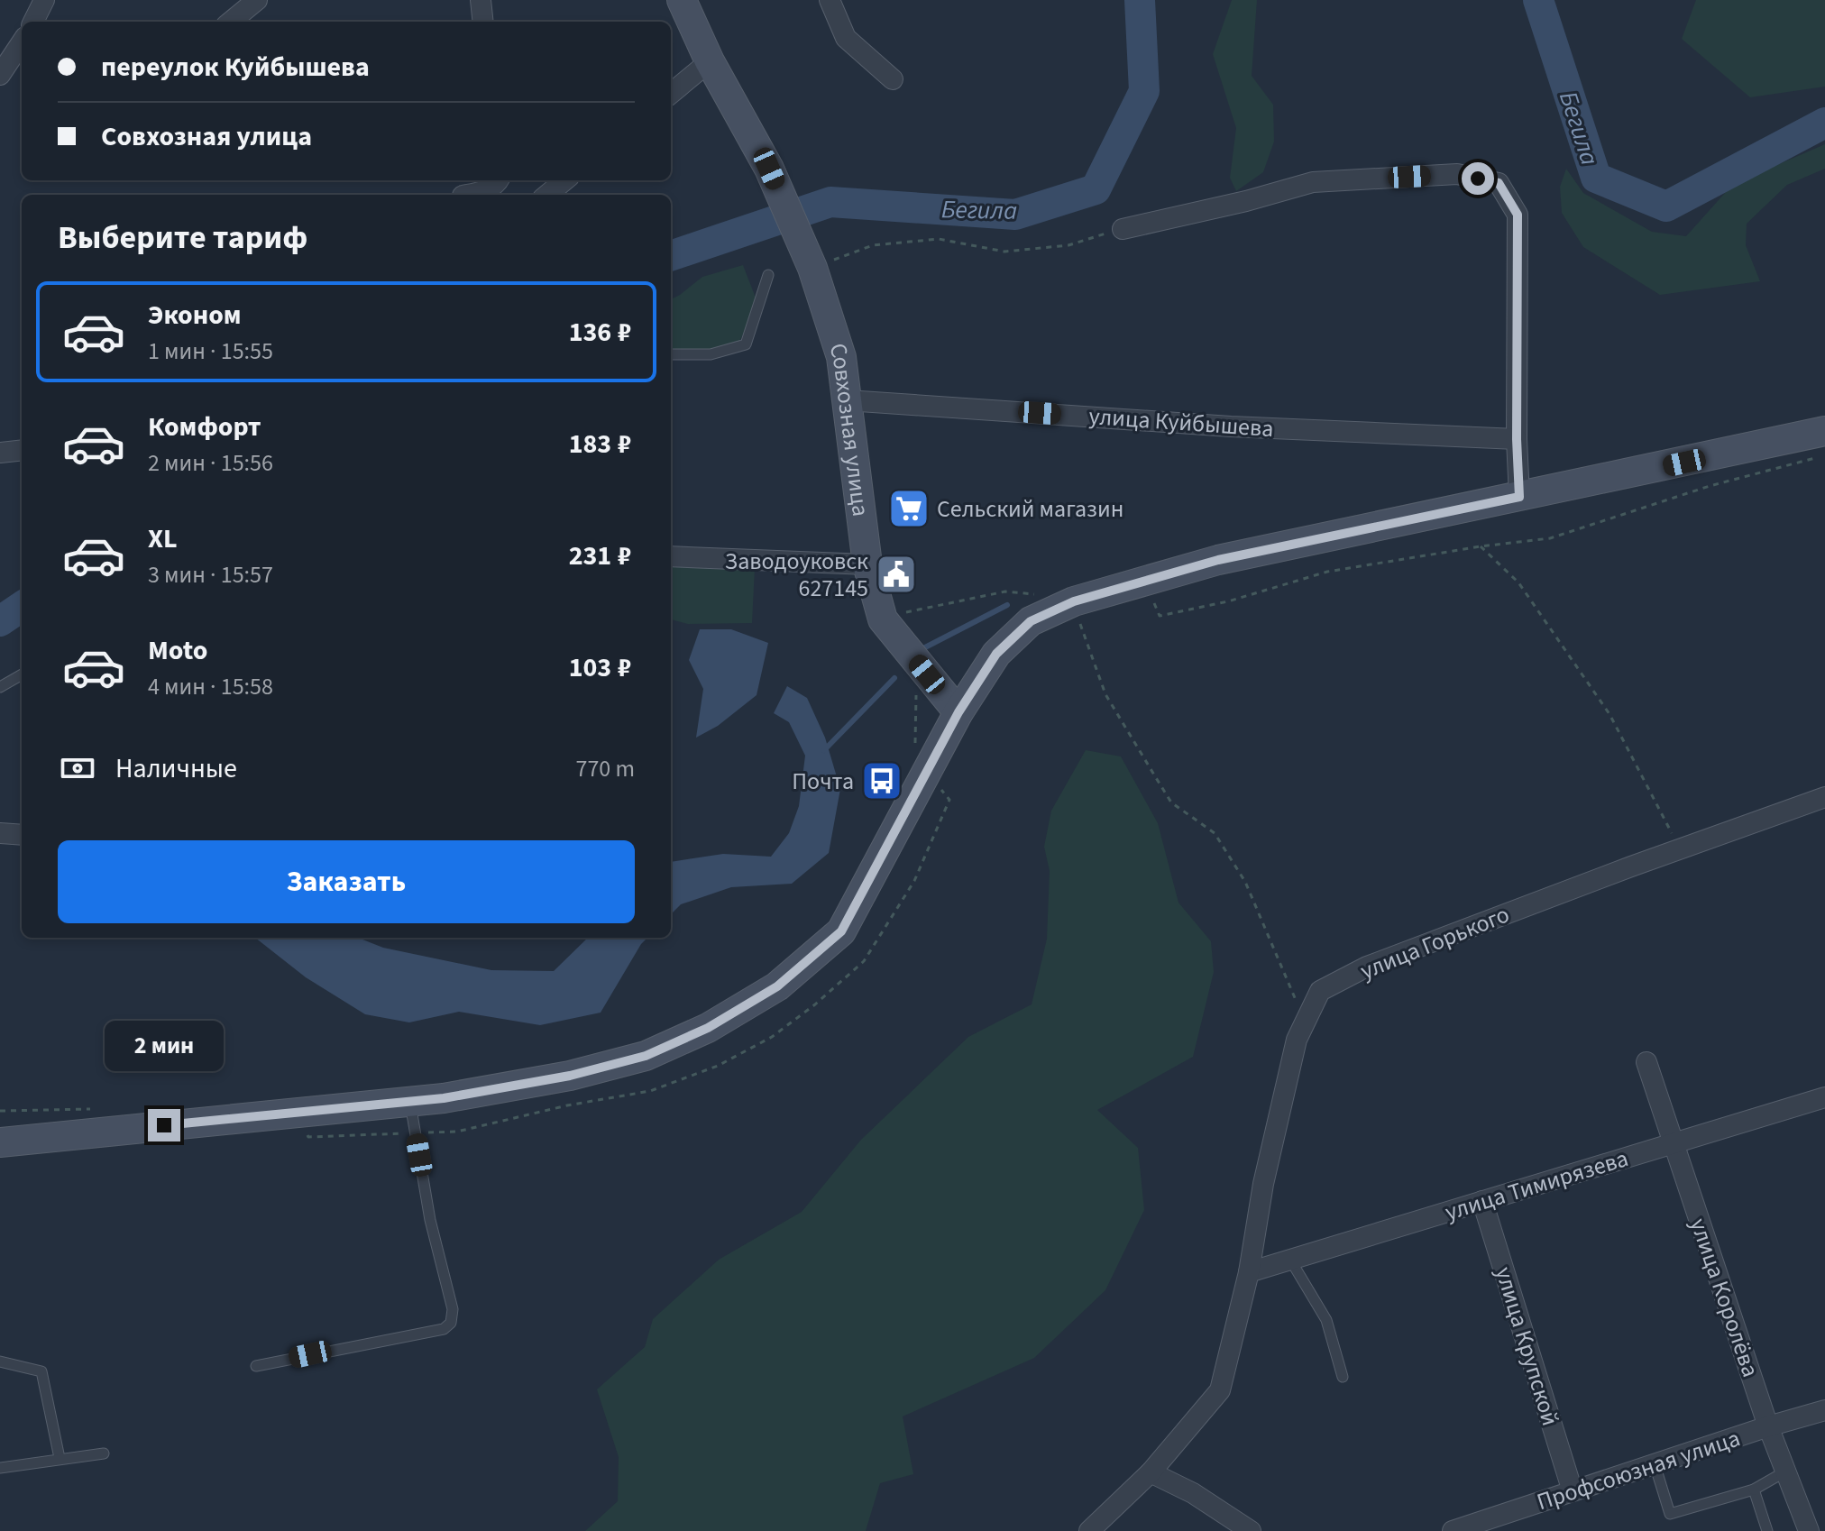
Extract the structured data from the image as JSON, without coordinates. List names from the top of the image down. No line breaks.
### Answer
{"streets":{"street":["улица Куйбышева","Совхозная улица","улица Горького","улица Тимирязева","улица Королёва","улица Крупской","Профсоюзная улица"]},"crossings":[["улица Куйбышева","Совхозная улица"],["улица Горького","улица Тимирязева"],["улица Тимирязева","улица Королёва"],["улица Тимирязева","улица Крупской"],["улица Королёва","Профсоюзная улица"],["улица Крупской","Профсоюзная улица"]],"water":["Бегила"],"places":{"supermarket":["Сельский магазин"],"public building":["Заводоуковск 627145"],"bus stop":["Почта"]},"page":{"banner":["переулок Куйбышева","Совхозная улица"],"heading":"Выберите тариф","list":[{"name":"Эконом","note":"1 мин · 15:55","value":"136 ₽"},{"name":"Комфорт","note":"2 мин · 15:56","value":"183 ₽"},{"name":"XL","note":"3 мин · 15:57","value":"231 ₽"},{"name":"Moto","note":"4 мин · 15:58","value":"103 ₽"}],"pay":["Наличные","770 m"],"buttons":"Заказать","bubble":"2 мин"}}
